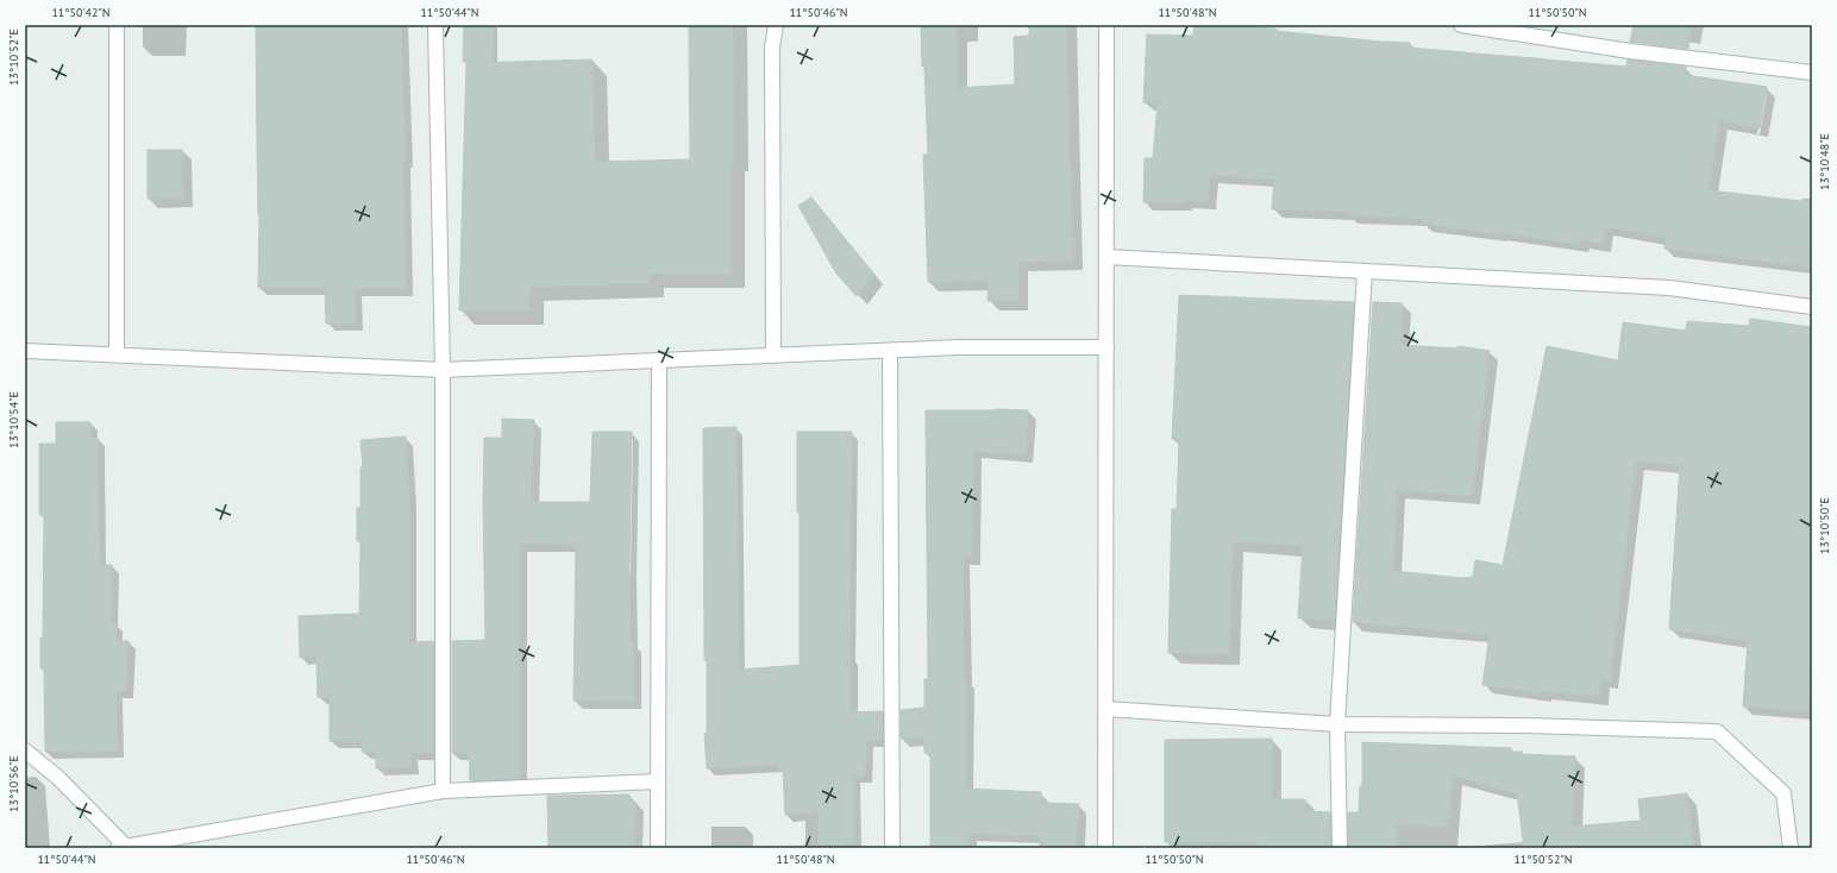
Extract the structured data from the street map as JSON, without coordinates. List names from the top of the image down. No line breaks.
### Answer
{"coordinates":["11°50'42\"N","11°50'44\"N","11°50'46\"N","11°50'48\"N","11°50'50\"N","13°10'52\"E","13°10'48\"E","13°10'54\"E","13°10'50\"E","13°10'56\"E","11°50'52\"N"]}
